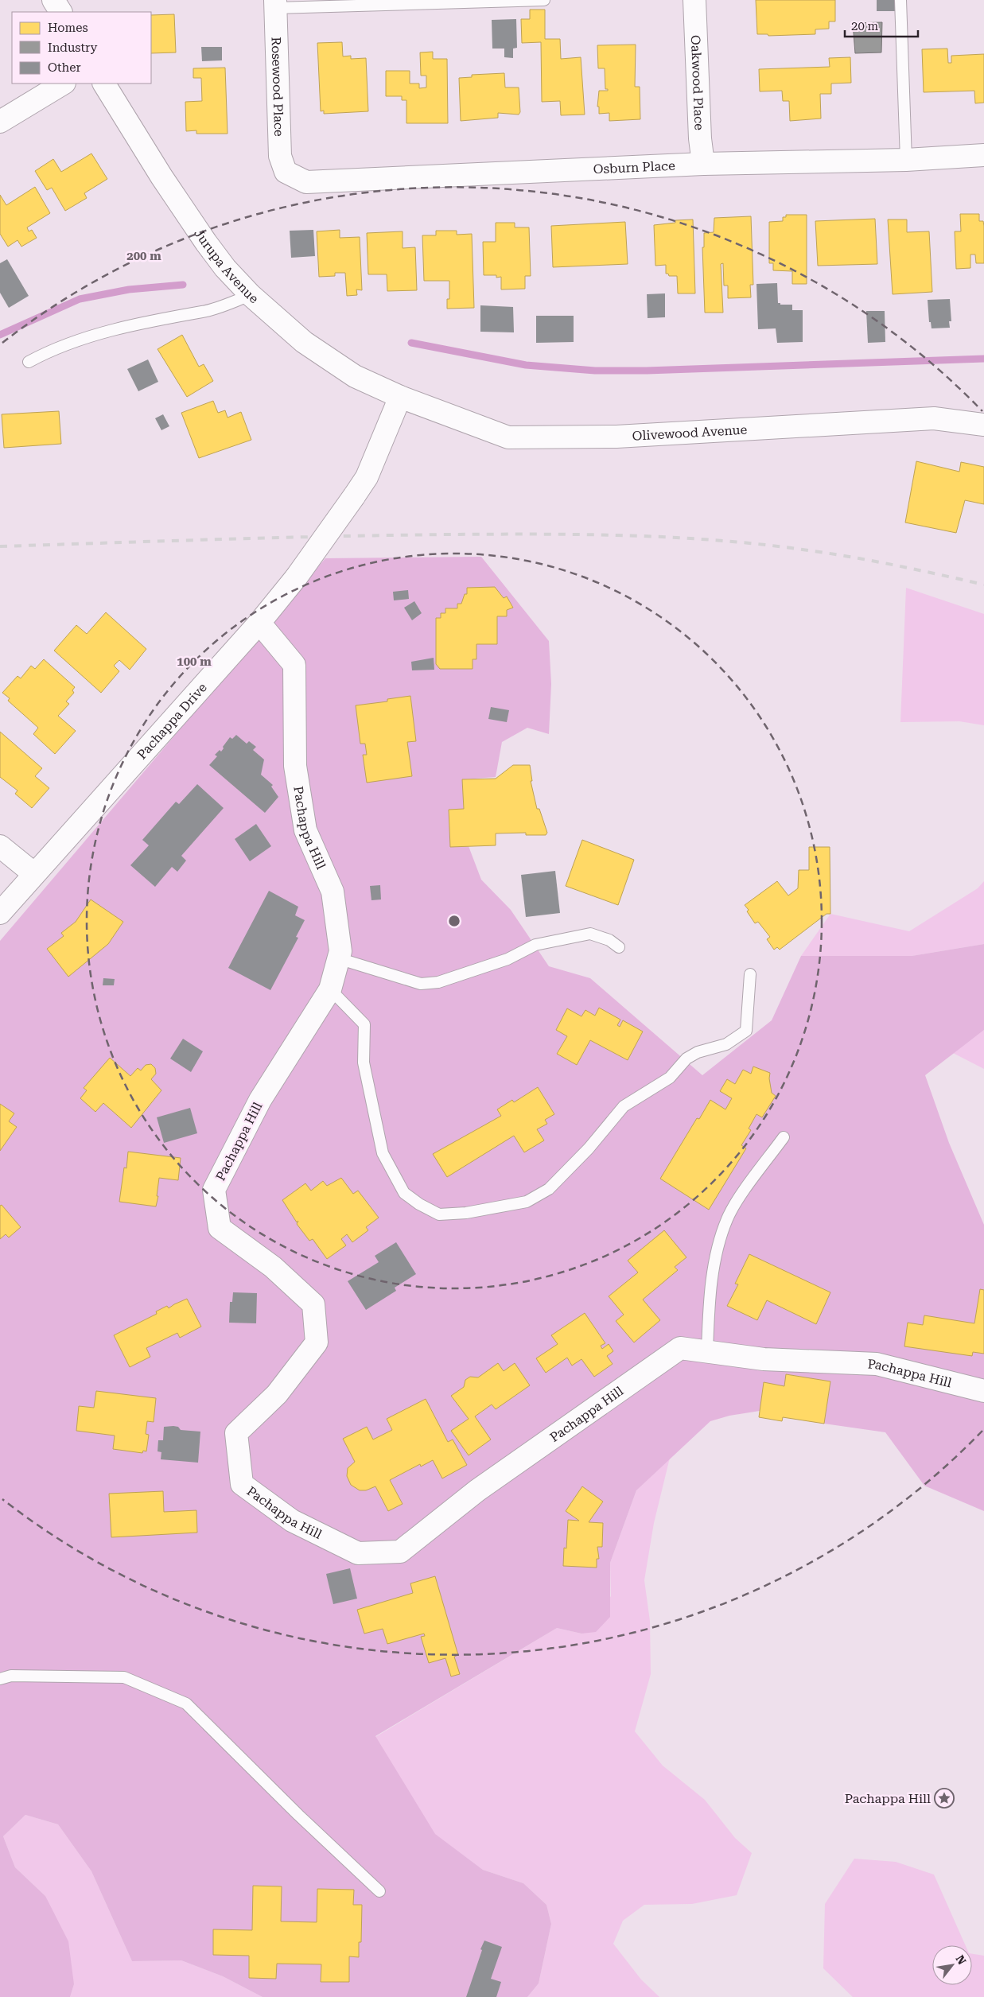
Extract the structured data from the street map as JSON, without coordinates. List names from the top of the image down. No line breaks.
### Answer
{"streets":{"street":["Oakwood Place","Rosewood Place","Osburn Place","Jurupa Avenue","Olivewood Avenue","Pachappa Drive","Pachappa Hill"]},"crossings":[["Oakwood Place","Osburn Place"],["Rosewood Place","Osburn Place"],["Jurupa Avenue","Olivewood Avenue"],["Jurupa Avenue","Pachappa Drive"],["Olivewood Avenue","Pachappa Drive"],["Pachappa Drive","Pachappa Hill"]],"places":{"place":["Pachappa Hill"]},"legend":["Homes","Industry","Other"],"scale_bar":"20 m","north":"top right","rings":["200 m","100 m"]}
